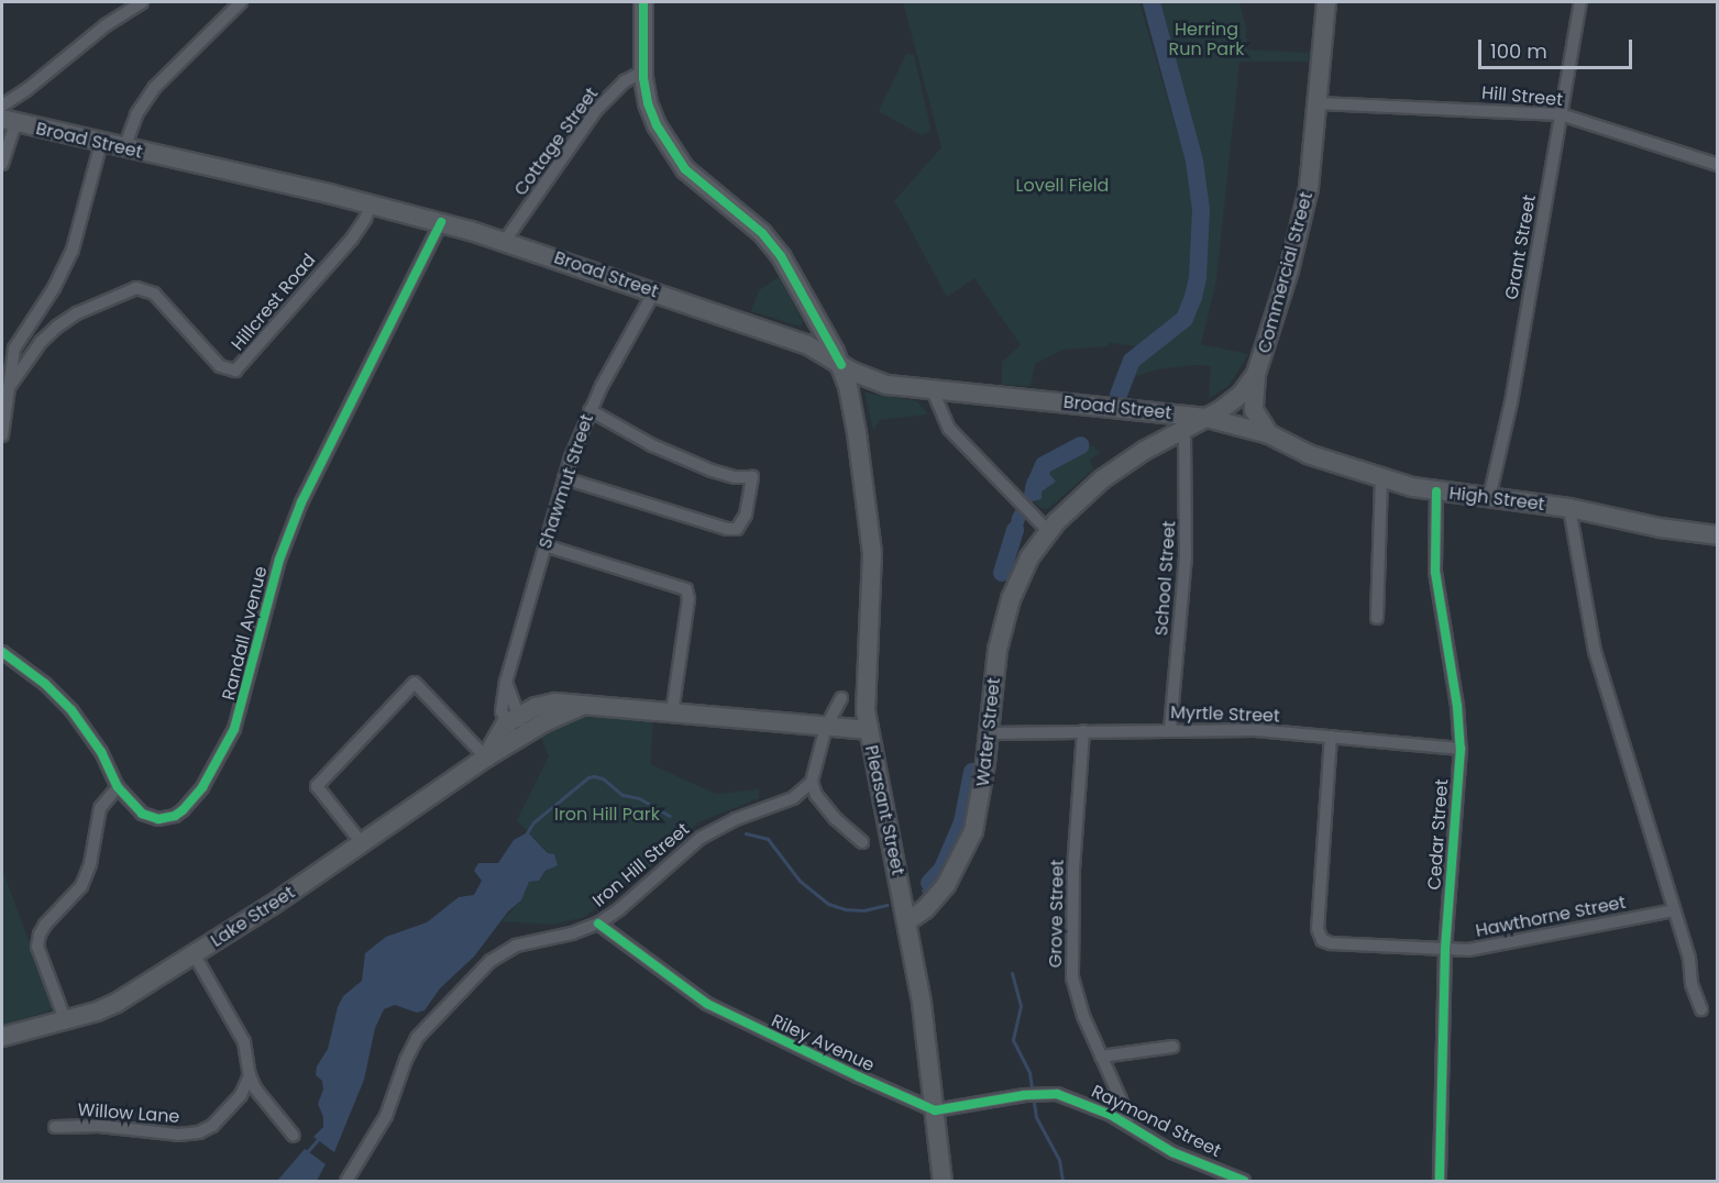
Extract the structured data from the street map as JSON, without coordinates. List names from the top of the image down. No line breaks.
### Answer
{"streets":{"main road":["Broad Street","Commercial Street","High Street","Water Street","Pleasant Street","Lake Street"],"street":["Hill Street","Cottage Street","Grant Street","Hillcrest Road","Shawmut Street","School Street","Randall Avenue","Myrtle Street","Cedar Street","Iron Hill Street","Grove Street","Hawthorne Street","Riley Avenue","Willow Lane","Raymond Street"]},"crossings":[["Hill Street","Grant Street"],["Hill Street","Commercial Street"],["Broad Street","Cottage Street"],["Broad Street","Commercial Street"],["Broad Street","Hillcrest Road"],["Broad Street","Shawmut Street"],["Broad Street","High Street"],["Broad Street","Randall Avenue"],["Broad Street","Pleasant Street"],["Grant Street","High Street"],["Commercial Street","High Street"],["Commercial Street","School Street"],["Commercial Street","Water Street"],["Shawmut Street","Lake Street"],["High Street","Cedar Street"],["School Street","Myrtle Street"],["Myrtle Street","Water Street"],["Myrtle Street","Cedar Street"],["Myrtle Street","Grove Street"],["Myrtle Street","Hawthorne Street"],["Water Street","Pleasant Street"],["Pleasant Street","Riley Avenue"],["Pleasant Street","Raymond Street"],["Cedar Street","Hawthorne Street"],["Iron Hill Street","Riley Avenue"],["Grove Street","Raymond Street"],["Riley Avenue","Raymond Street"]],"parks":["Herring Run Park","Lovell Field","Iron Hill Park"],"scale_bar":"100 m"}
